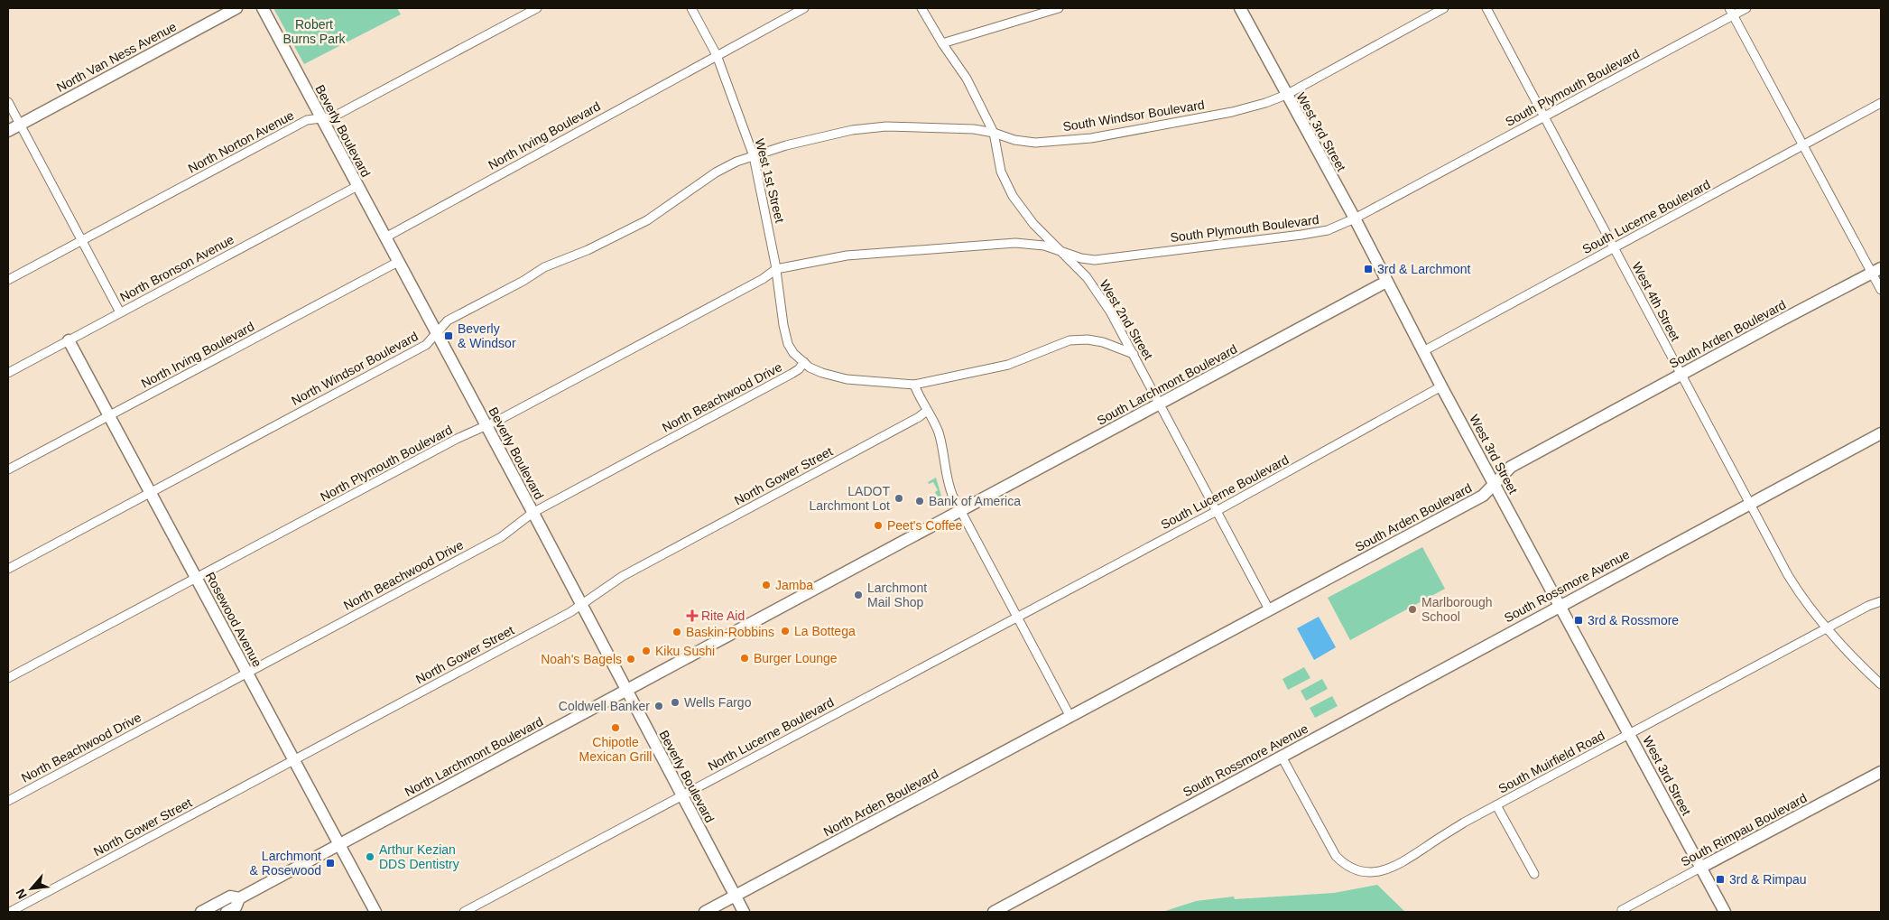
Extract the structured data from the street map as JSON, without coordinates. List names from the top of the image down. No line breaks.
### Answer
{"streets":{"street":["North Van Ness Avenue","South Plymouth Boulevard","South Windsor Boulevard","Beverly Boulevard","West 3rd Street","North Irving Boulevard","North Norton Avenue","West 1st Street","South Lucerne Boulevard","North Bronson Avenue","West 4th Street","West 2nd Street","South Arden Boulevard","North Windsor Boulevard","South Larchmont Boulevard","North Beachwood Drive","North Plymouth Boulevard","North Gower Street","South Rossmore Avenue","Rosewood Avenue","North Lucerne Boulevard","North Larchmont Boulevard","South Muirfield Road","North Arden Boulevard","South Rimpau Boulevard"]},"crossings":[["South Plymouth Boulevard","West 3rd Street"],["South Plymouth Boulevard","West 1st Street"],["South Plymouth Boulevard","West 4th Street"],["South Plymouth Boulevard","West 2nd Street"],["South Plymouth Boulevard","North Plymouth Boulevard"],["South Windsor Boulevard","West 3rd Street"],["South Windsor Boulevard","West 1st Street"],["South Windsor Boulevard","West 2nd Street"],["South Windsor Boulevard","North Windsor Boulevard"],["Beverly Boulevard","North Irving Boulevard"],["Beverly Boulevard","North Norton Avenue"],["Beverly Boulevard","North Bronson Avenue"],["Beverly Boulevard","North Windsor Boulevard"],["Beverly Boulevard","North Beachwood Drive"],["Beverly Boulevard","North Plymouth Boulevard"],["Beverly Boulevard","North Gower Street"],["Beverly Boulevard","North Lucerne Boulevard"],["Beverly Boulevard","North Larchmont Boulevard"],["Beverly Boulevard","North Arden Boulevard"],["West 3rd Street","South Lucerne Boulevard"],["West 3rd Street","South Arden Boulevard"],["West 3rd Street","South Larchmont Boulevard"],["West 3rd Street","South Rossmore Avenue"],["West 3rd Street","South Muirfield Road"],["West 3rd Street","South Rimpau Boulevard"],["North Irving Boulevard","West 1st Street"],["North Irving Boulevard","Rosewood Avenue"],["West 1st Street","West 2nd Street"],["West 1st Street","North Windsor Boulevard"],["West 1st Street","North Beachwood Drive"],["West 1st Street","North Plymouth Boulevard"],["South Lucerne Boulevard","West 4th Street"],["South Lucerne Boulevard","West 2nd Street"],["South Lucerne Boulevard","North Lucerne Boulevard"],["North Bronson Avenue","Rosewood Avenue"],["West 4th Street","South Arden Boulevard"],["West 4th Street","South Rossmore Avenue"],["West 4th Street","South Muirfield Road"],["West 2nd Street","South Arden Boulevard"],["West 2nd Street","South Larchmont Boulevard"],["South Arden Boulevard","North Arden Boulevard"],["North Windsor Boulevard","Rosewood Avenue"],["South Larchmont Boulevard","North Larchmont Boulevard"],["North Beachwood Drive","Rosewood Avenue"],["North Plymouth Boulevard","Rosewood Avenue"],["North Gower Street","Rosewood Avenue"],["South Rossmore Avenue","South Muirfield Road"],["Rosewood Avenue","North Larchmont Boulevard"]],"parks":["Robert Burns Park"],"places":{"transit":["3rd & Larchmont","Beverly & Windsor","3rd & Rossmore","Larchmont & Rosewood","3rd & Rimpau"],"other":["LADOT Larchmont Lot","Bank of America","Peet's Coffee","Jamba","Larchmont Mail Shop","Marlborough School","La Bottega","Baskin-Robbins","Kiku Sushi","Burger Lounge","Noah's Bagels","Wells Fargo","Coldwell Banker","Chipotle Mexican Grill","Arthur Kezian DDS Dentistry"],"health":["Rite Aid"]},"north":"bottom left"}
